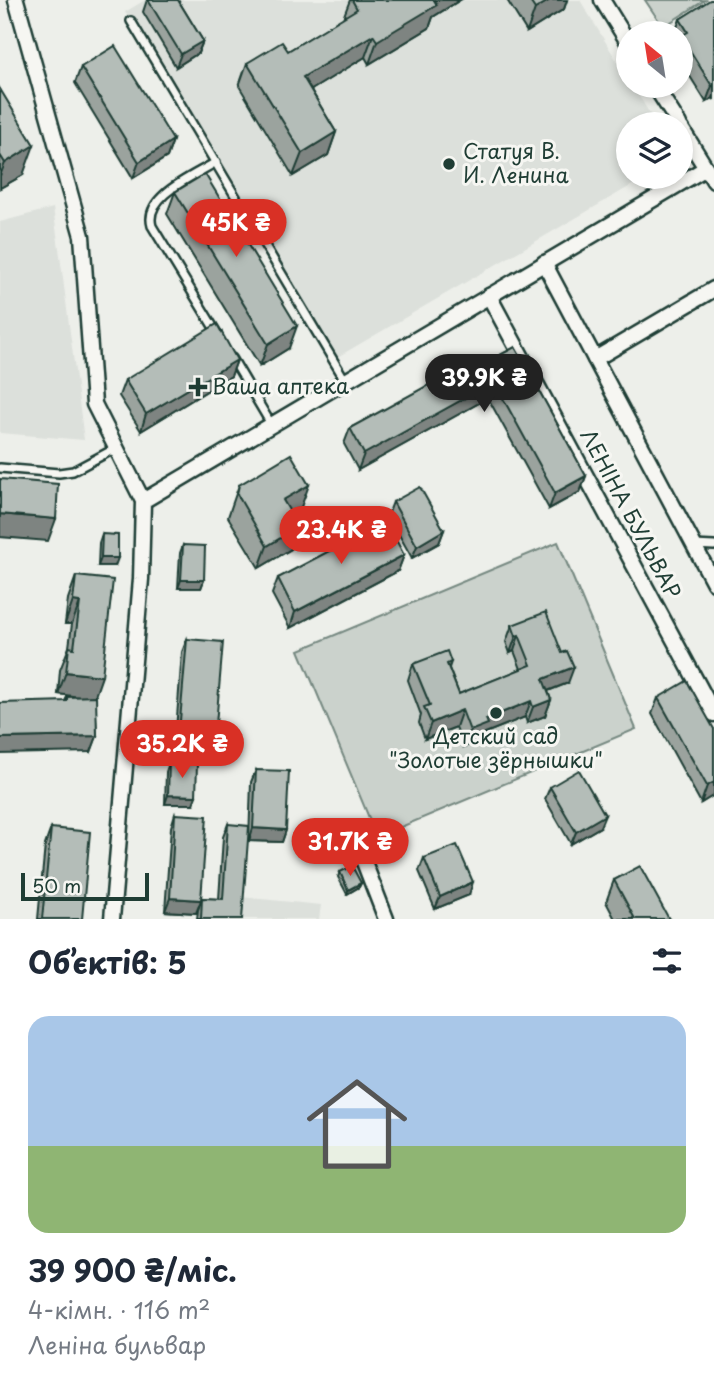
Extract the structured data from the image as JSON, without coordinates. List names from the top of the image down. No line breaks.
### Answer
{"streets":{"street":["ЛЕНІНА БУЛЬВАР"]},"places":{"other":["Статуя В. И. Ленина","Детский сад \"Золотые зёрнышки\""],"health":["Ваша аптека"]},"scale_bar":"50 m","north":"top left","page":{"price":["45K ₴","39.9K ₴","23.4K ₴","35.2K ₴","31.7K ₴"],"scale":"50 m","heading":"Об’єктів: 5","list":[{"name":"39 900 ₴/міс.","note":"4-кімн. · 116 m² · Леніна бульвар"}]}}
